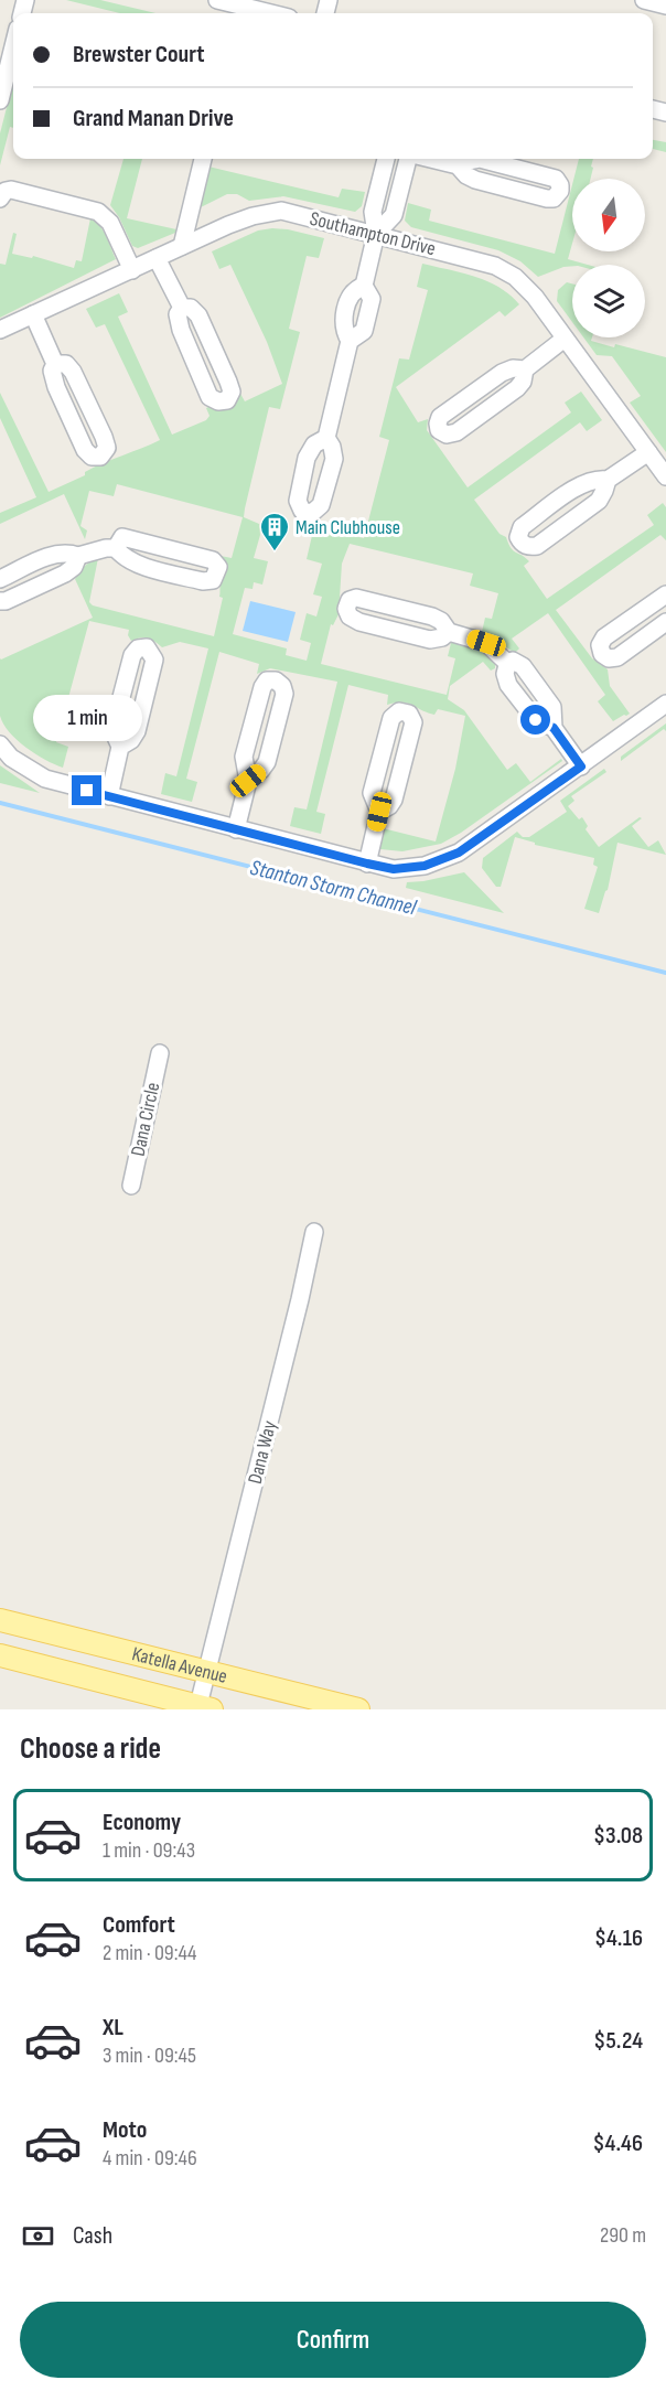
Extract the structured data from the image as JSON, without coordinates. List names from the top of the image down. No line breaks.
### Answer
{"streets":{"main road":["Katella Avenue"],"street":["Southampton Drive","Dana Circle","Dana Way"]},"crossings":[["Dana Way","Katella Avenue"]],"water":["Stanton Storm Channel"],"places":{"building":["Main Clubhouse"]},"north":"bottom","page":{"banner":["Brewster Court","Grand Manan Drive"],"bubble":"1 min","heading":"Choose a ride","list":[{"name":"Economy","note":"1 min · 09:43","value":"$3.08"},{"name":"Comfort","note":"2 min · 09:44","value":"$4.16"},{"name":"XL","note":"3 min · 09:45","value":"$5.24"},{"name":"Moto","note":"4 min · 09:46","value":"$4.46"}],"pay":["Cash","290 m"],"buttons":"Confirm"}}
